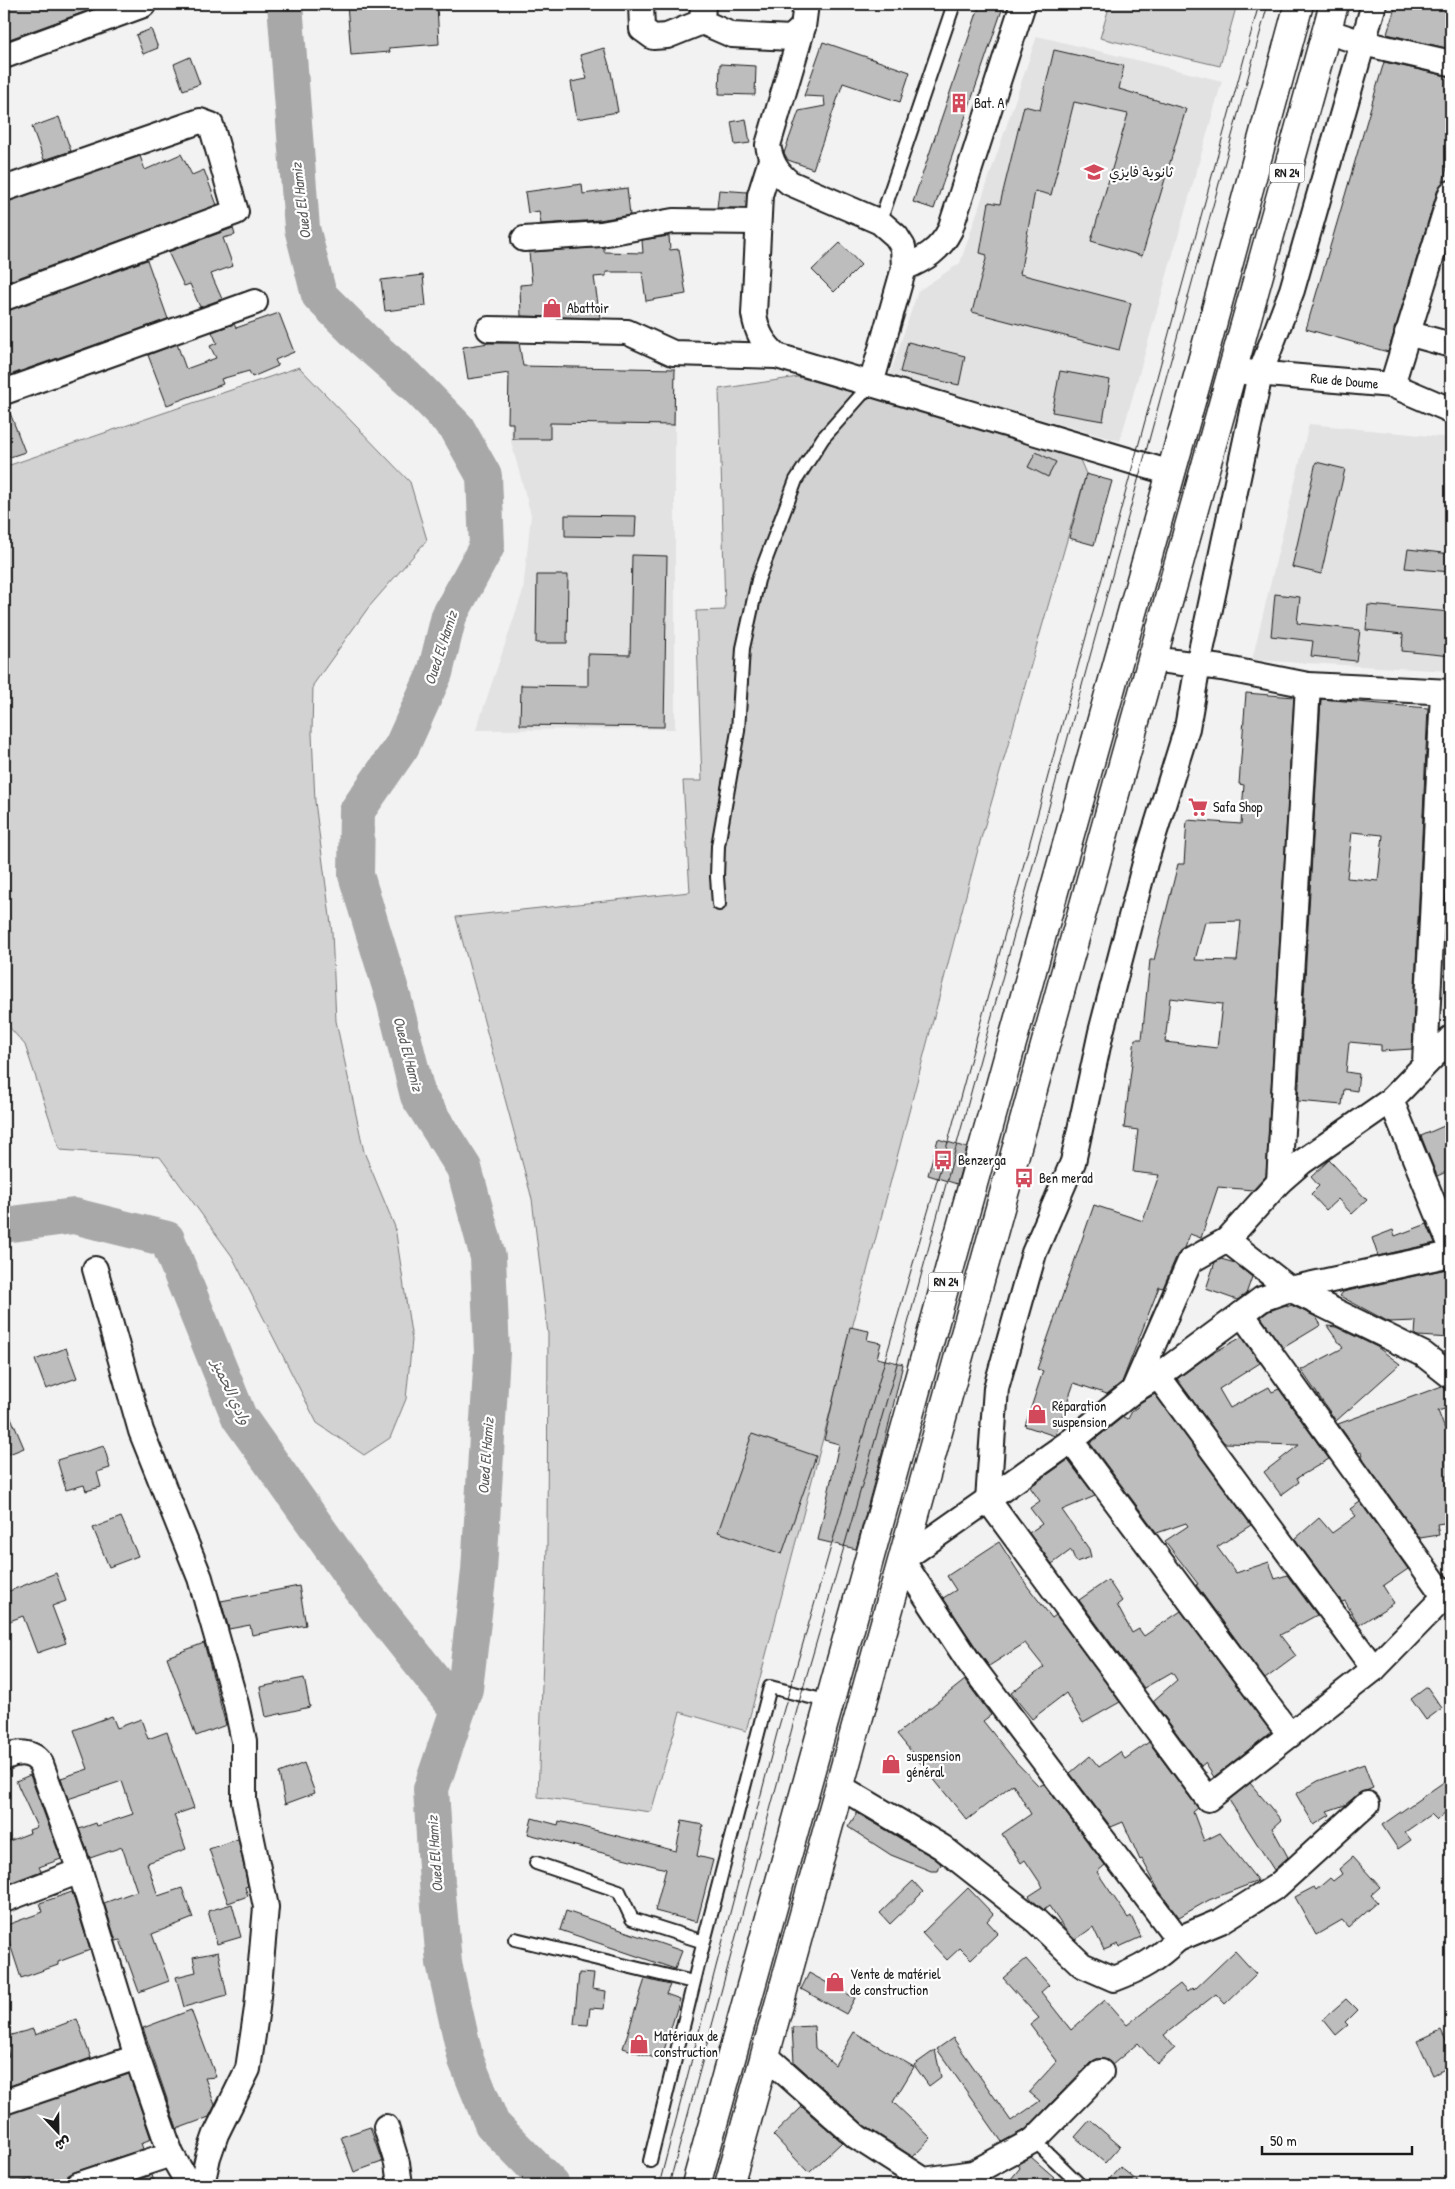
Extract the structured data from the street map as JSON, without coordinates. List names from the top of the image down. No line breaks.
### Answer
{"streets":{"main road":["RN 24"],"street":["Rue de Doume"]},"crossings":[["RN 24","Rue de Doume"]],"water":["Oued El Hamiz","وادي الحميز"],"places":{"building":["Bat. A"],"school or university":["ثانوية فايزي"],"shop":["Abattoir","Réparation suspension","suspension général","Vente de matériel de construction","Matériaux de construction"],"supermarket":["Safa Shop"],"bus stop":["Benzerga","Ben merad"]},"scale_bar":"50 m","north":"bottom"}
